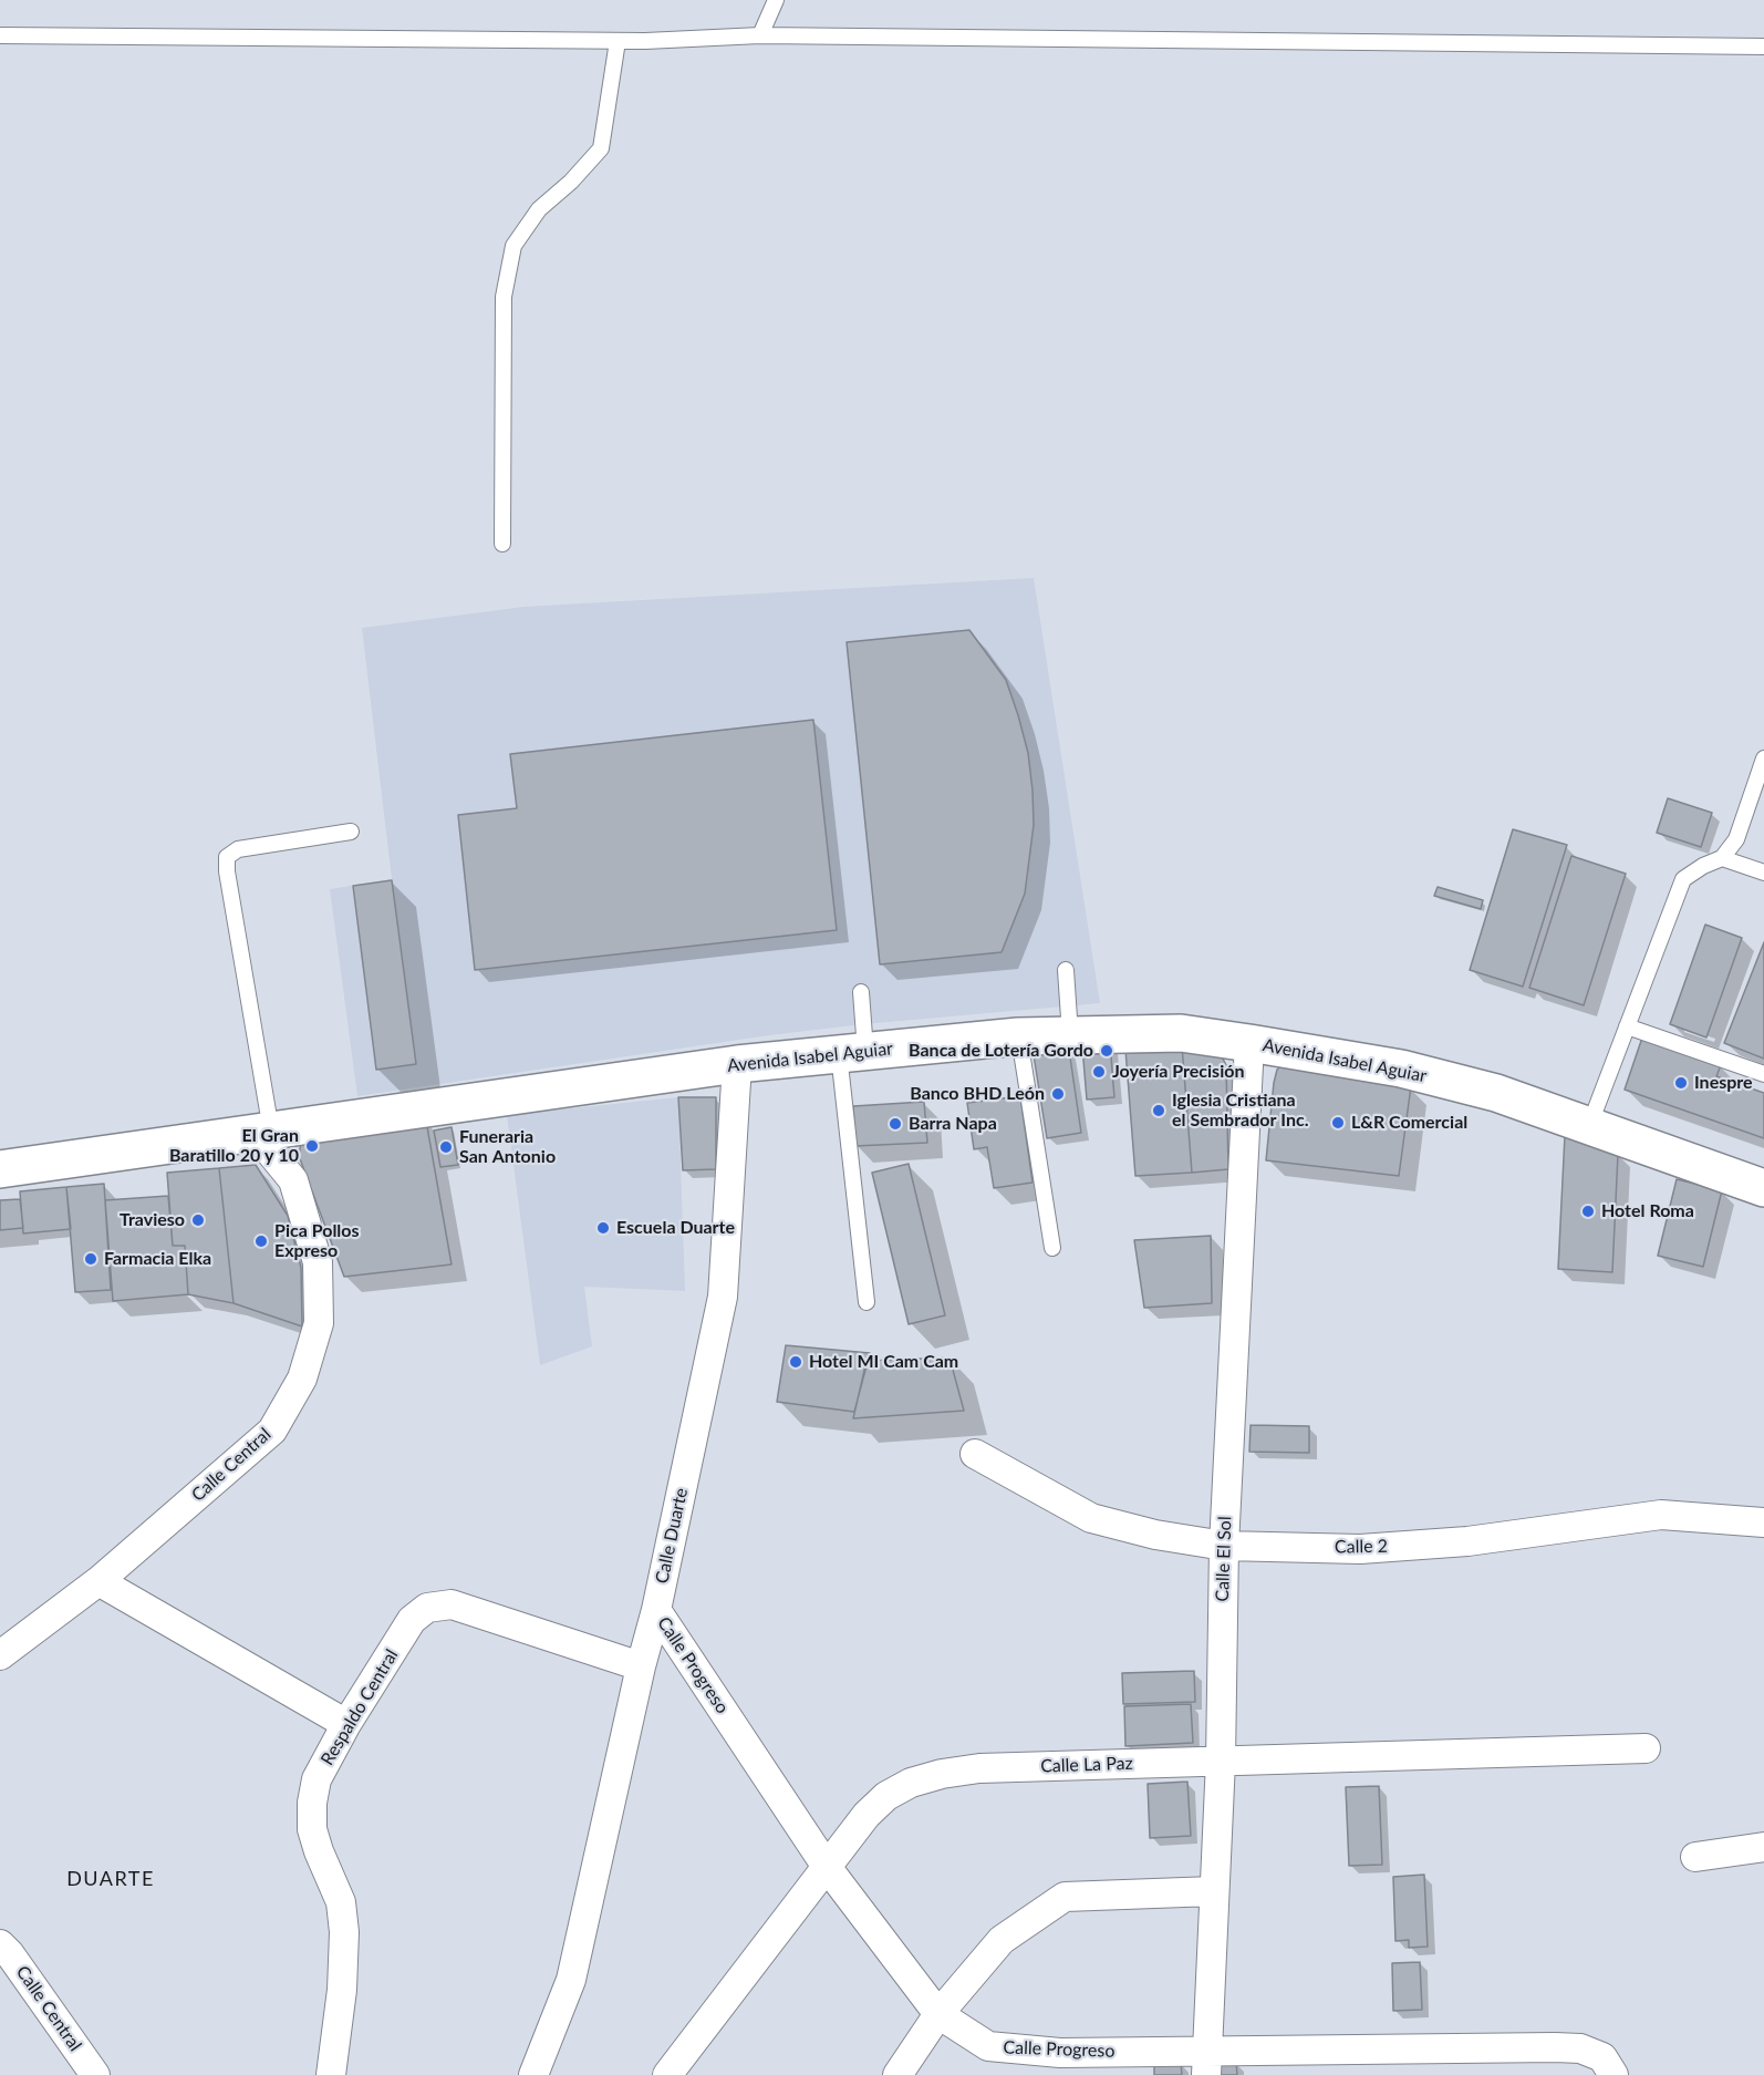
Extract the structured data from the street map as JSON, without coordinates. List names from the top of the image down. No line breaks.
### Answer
{"streets":{"main road":["Avenida Isabel Aguiar"],"street":["Calle Central","Calle Duarte","Calle 2","Calle El Sol","Calle Progreso","Respaldo Central","Calle La Paz"]},"crossings":[["Avenida Isabel Aguiar","Calle Central"],["Avenida Isabel Aguiar","Calle Duarte"],["Avenida Isabel Aguiar","Calle El Sol"],["Calle Duarte","Calle Progreso"],["Calle Duarte","Respaldo Central"],["Calle 2","Calle El Sol"],["Calle El Sol","Calle Progreso"],["Calle El Sol","Calle La Paz"],["Calle Progreso","Calle La Paz"]],"districts":["DUARTE"],"places":["Banca de Lotería Gordo","Joyería Precisión","Inespre","Banco BHD León","Iglesia Cristiana el Sembrador Inc.","L&R Comercial","Barra Napa","El Gran Baratillo 20 y 10","Funeraria San Antonio","Hotel Roma","Travieso","Escuela Duarte","Pica Pollos Expreso","Farmacia Elka","Hotel MI Cam Cam"]}
